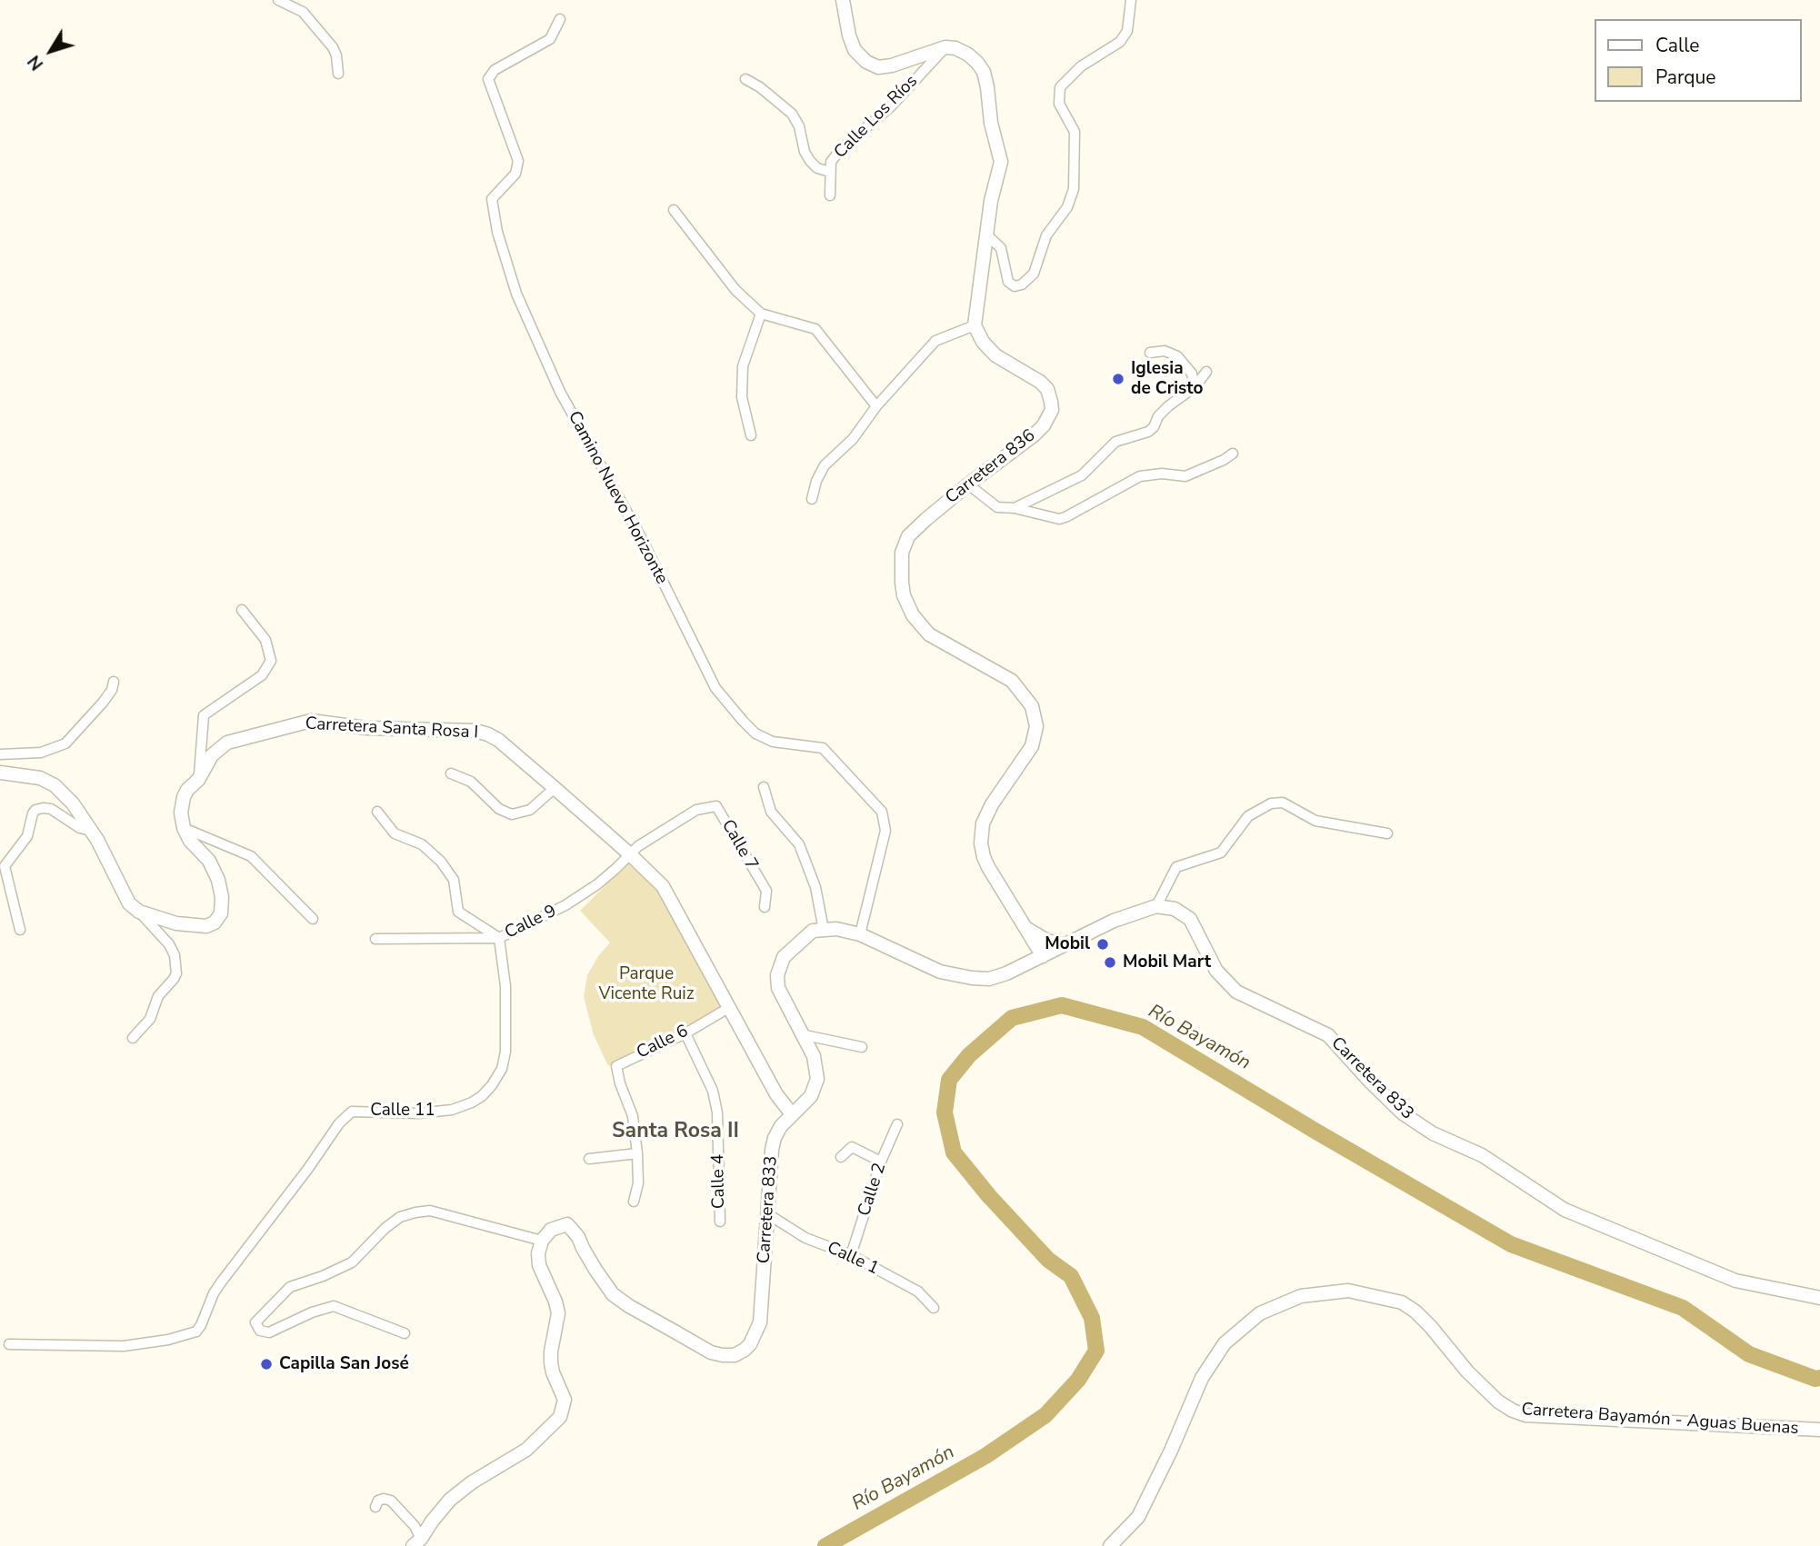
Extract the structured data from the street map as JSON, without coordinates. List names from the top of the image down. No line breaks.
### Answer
{"streets":{"street":["Calle Los Ríos","Carretera 836","Camino Nuevo Horizonte","Carretera Santa Rosa I","Calle 7","Calle 9","Calle 6","Carretera 833","Calle 11","Calle 4","Calle 2","Calle 1","Carretera Bayamón - Aguas Buenas"]},"crossings":[["Carretera Santa Rosa I","Calle 7"],["Carretera Santa Rosa I","Calle 9"],["Carretera Santa Rosa I","Calle 6"],["Carretera Santa Rosa I","Carretera 833"],["Calle 7","Calle 9"],["Calle 9","Calle 11"],["Calle 6","Calle 4"],["Carretera 833","Calle 1"],["Calle 2","Calle 1"]],"districts":["Santa Rosa II"],"water":["Río Bayamón"],"parks":["Parque Vicente Ruiz"],"places":["Iglesia de Cristo","Mobil","Mobil Mart","Capilla San José"],"legend":["Calle","Parque"],"north":"bottom left"}
